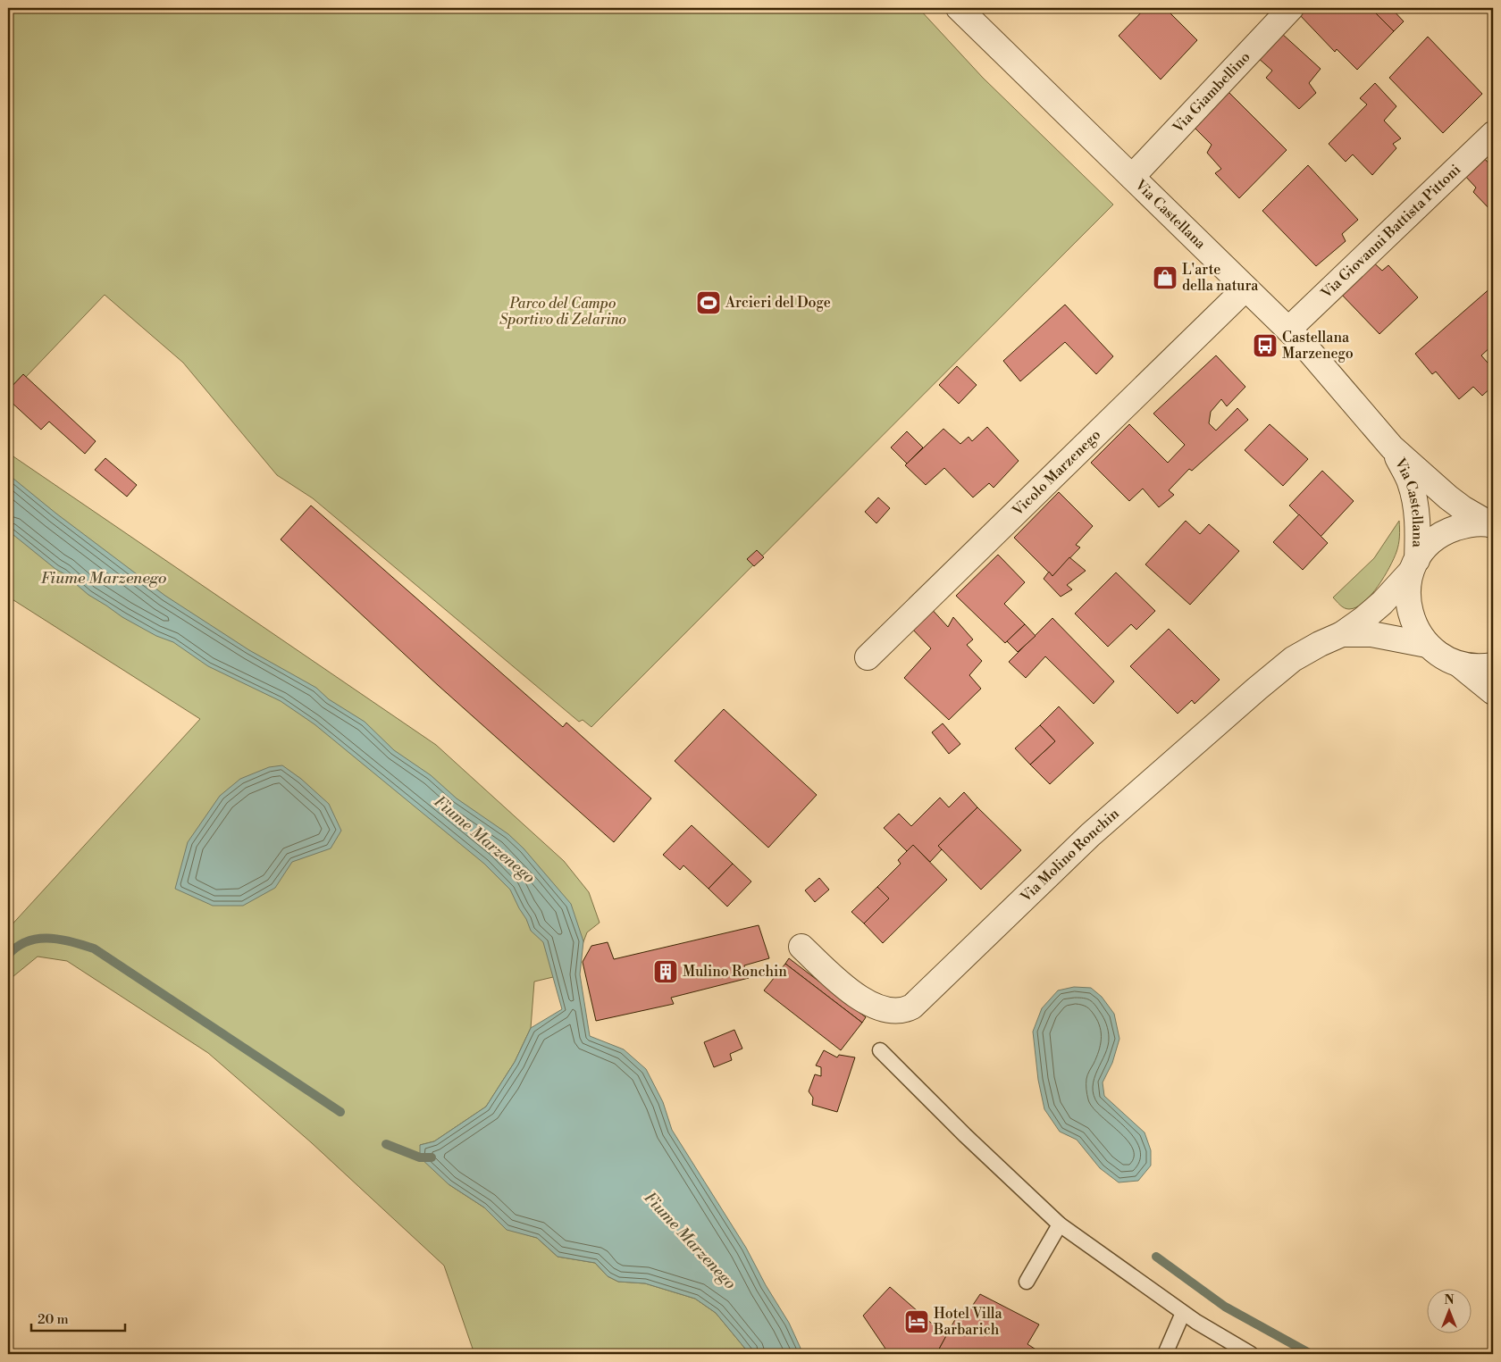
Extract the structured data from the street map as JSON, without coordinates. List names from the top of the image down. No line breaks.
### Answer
{"streets":{"street":["Via Giambellino","Via Castellana","Via Giovanni Battista Pittoni","Vicolo Marzenego","Via Molino Ronchin"]},"crossings":[["Via Giambellino","Via Castellana"],["Via Castellana","Via Giovanni Battista Pittoni"],["Via Castellana","Vicolo Marzenego"],["Via Castellana","Via Molino Ronchin"]],"water":["Fiume Marzenego"],"parks":["Parco del Campo Sportivo di Zelarino"],"places":{"shop":["L'arte della natura"],"sports":["Arcieri del Doge"],"bus stop":["Castellana Marzenego"],"building":["Mulino Ronchin"],"hotel":["Hotel Villa Barbarich"]},"scale_bar":"20 m","north":"top"}
